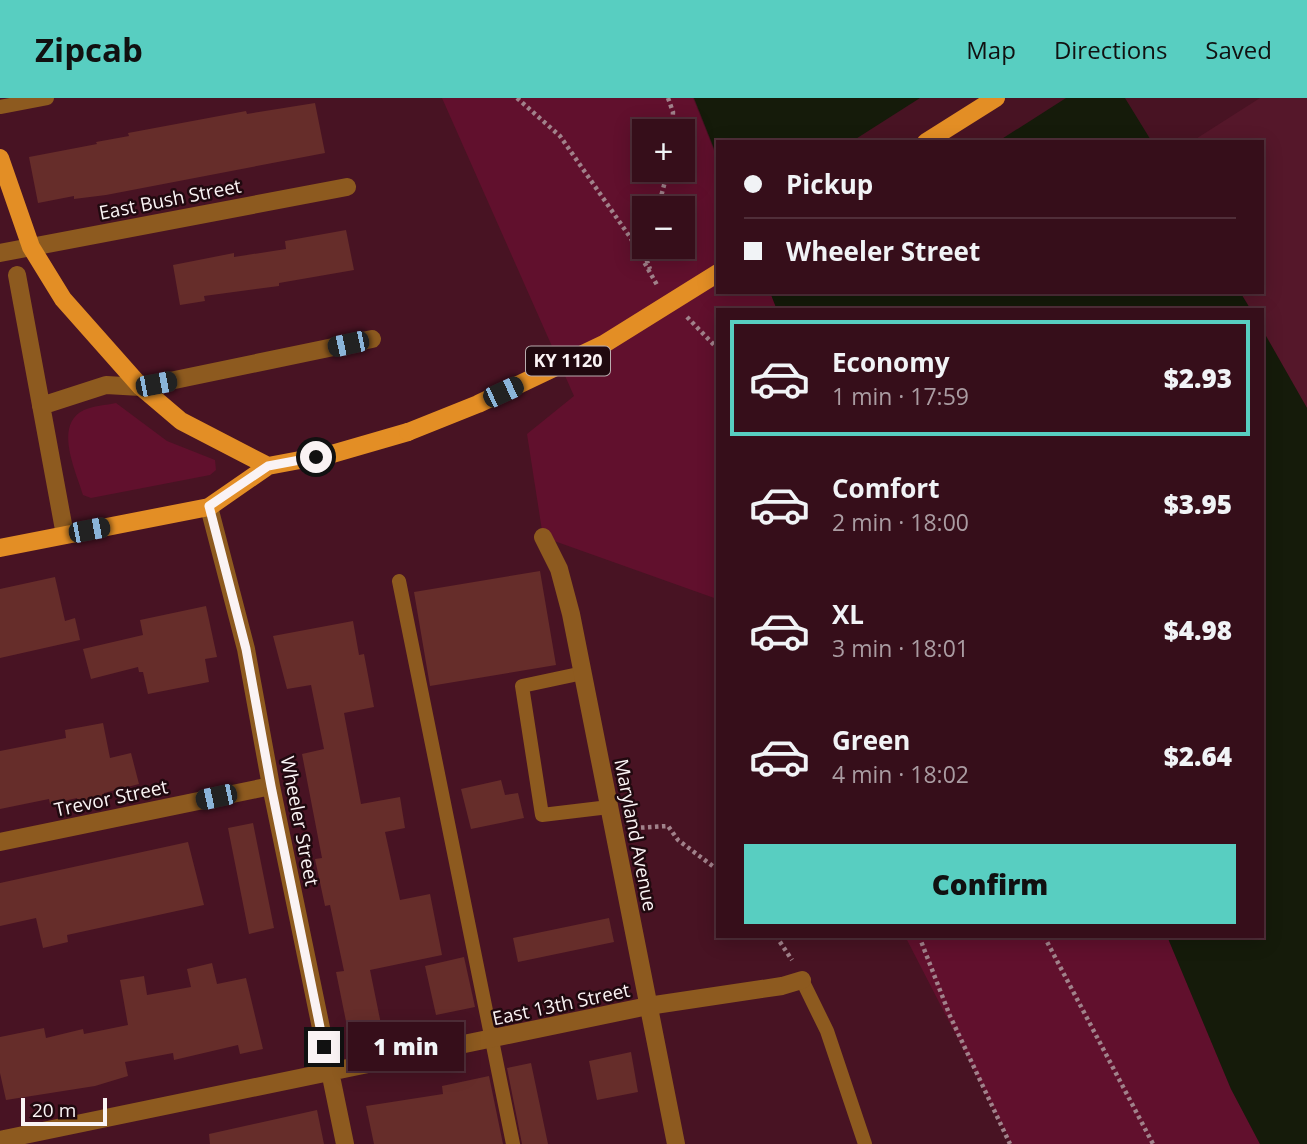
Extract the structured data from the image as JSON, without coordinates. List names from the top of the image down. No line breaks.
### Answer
{"streets":{"main road":["KY 1120"],"street":["East Bush Street","Trevor Street","Wheeler Street","Maryland Avenue","East 13th Street"]},"crossings":[["KY 1120","Wheeler Street"],["Trevor Street","Wheeler Street"],["Wheeler Street","East 13th Street"],["Maryland Avenue","East 13th Street"]],"scale_bar":"20 m","page":{"header":"Zipcab","nav":["Map","Directions","Saved"],"map_buttons":["+","−"],"banner":["Pickup","Wheeler Street"],"list":[{"name":"Economy","note":"1 min · 17:59","value":"$2.93"},{"name":"Comfort","note":"2 min · 18:00","value":"$3.95"},{"name":"XL","note":"3 min · 18:01","value":"$4.98"},{"name":"Green","note":"4 min · 18:02","value":"$2.64"}],"buttons":"Confirm","bubble":"1 min","scale":"20 m"}}
